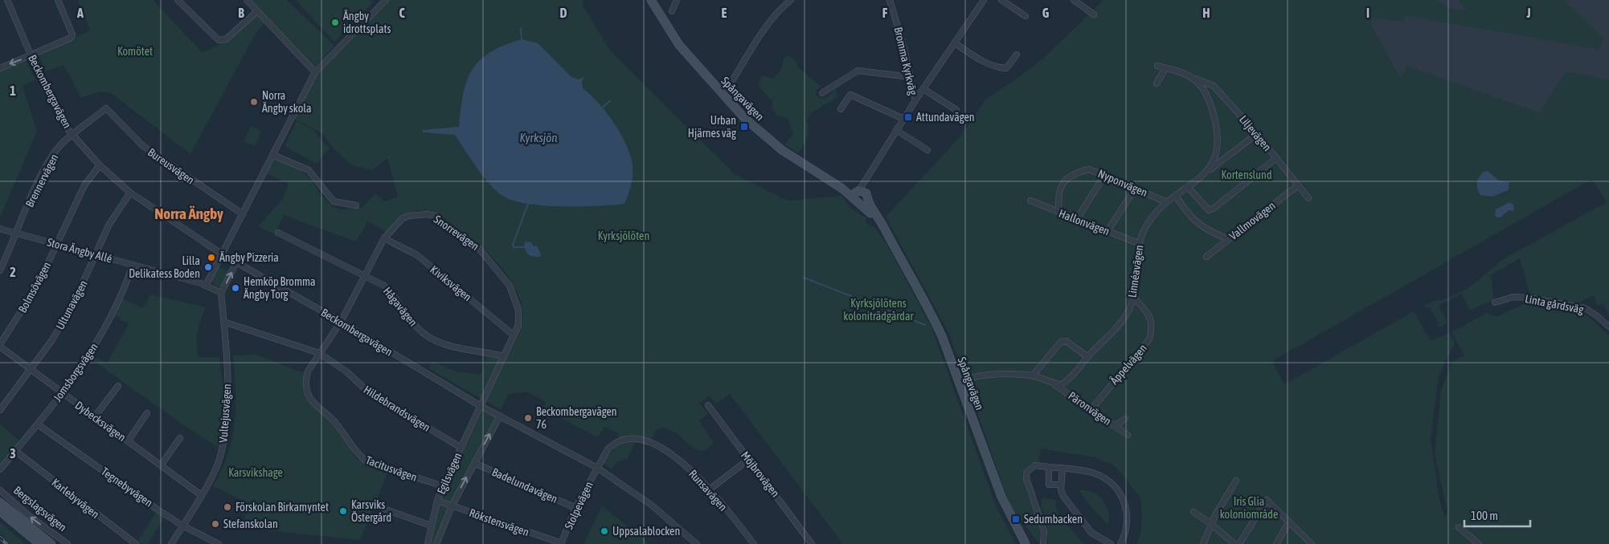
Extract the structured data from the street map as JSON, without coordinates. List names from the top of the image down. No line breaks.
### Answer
{"streets":{"street":["Bromma Kyrkväg","Beckombergavägen","Spångavägen","Liljevägen","Bureusvägen","Brennervägen","Nyponvägen","Vallmovägen","Hallonvägen","Snorrevägen","Stora Ängby Allé","Linnéavägen","Kiviksvägen","Bolmsövägen","Linta gårdsväg","Ultunavägen","Hågavägen","Äppelvägen","Jomsborgsvägen","Hildebrandsvägen","Päronvägen","Vultejusvägen","Dybecksvägen","Tacitusvägen","Egilsvägen","Möjbrovägen","Badelundavägen","Tegnebyvägen","Runsavägen","Karlebyvägen","Stolpevägen","Bergslagsvägen","Rökstensvägen"]},"crossings":[["Bromma Kyrkväg","Spångavägen"],["Beckombergavägen","Brennervägen"],["Beckombergavägen","Snorrevägen"],["Beckombergavägen","Bolmsövägen"],["Beckombergavägen","Ultunavägen"],["Beckombergavägen","Tacitusvägen"],["Beckombergavägen","Egilsvägen"],["Beckombergavägen","Runsavägen"],["Beckombergavägen","Stolpevägen"],["Liljevägen","Vallmovägen"],["Liljevägen","Linnéavägen"],["Bureusvägen","Brennervägen"],["Brennervägen","Stora Ängby Allé"],["Nyponvägen","Hallonvägen"],["Nyponvägen","Linnéavägen"],["Hallonvägen","Linnéavägen"],["Snorrevägen","Kiviksvägen"],["Snorrevägen","Hågavägen"],["Snorrevägen","Tacitusvägen"],["Snorrevägen","Egilsvägen"],["Stora Ängby Allé","Bolmsövägen"],["Stora Ängby Allé","Ultunavägen"],["Stora Ängby Allé","Jomsborgsvägen"],["Stora Ängby Allé","Vultejusvägen"],["Linnéavägen","Äppelvägen"],["Linnéavägen","Päronvägen"],["Bolmsövägen","Dybecksvägen"],["Ultunavägen","Dybecksvägen"],["Äppelvägen","Päronvägen"],["Jomsborgsvägen","Dybecksvägen"],["Jomsborgsvägen","Tegnebyvägen"],["Jomsborgsvägen","Karlebyvägen"],["Hildebrandsvägen","Vultejusvägen"],["Hildebrandsvägen","Tacitusvägen"],["Hildebrandsvägen","Egilsvägen"],["Vultejusvägen","Dybecksvägen"],["Vultejusvägen","Tegnebyvägen"],["Tacitusvägen","Egilsvägen"],["Egilsvägen","Badelundavägen"],["Egilsvägen","Rökstensvägen"],["Badelundavägen","Stolpevägen"],["Runsavägen","Stolpevägen"],["Stolpevägen","Rökstensvägen"]],"districts":["Norra Ängby"],"water":["Kyrksjön"],"parks":["Komötet","Kortenslund","Kyrksjölöten","Kyrksjölötens koloniträdgårdar","Karsvikshage","Iris Glia koloniområde"],"places":{"other":["Ängby idrottsplats","Norra Ängby skola","Ängby Pizzeria","Lilla Delikatess Boden","Hemköp Bromma Ängby Torg","Beckombergavägen 76","Förskolan Birkamyntet","Karsviks Östergård","Stefanskolan","Uppsalablocken"],"transit":["Attundavägen","Urban Hjärnes väg","Sedumbacken"]},"scale_bar":"100 m","grid":{"columns":["A","B","C","D","E","F","G","H","I","J"],"rows":["1","2","3"]}}
